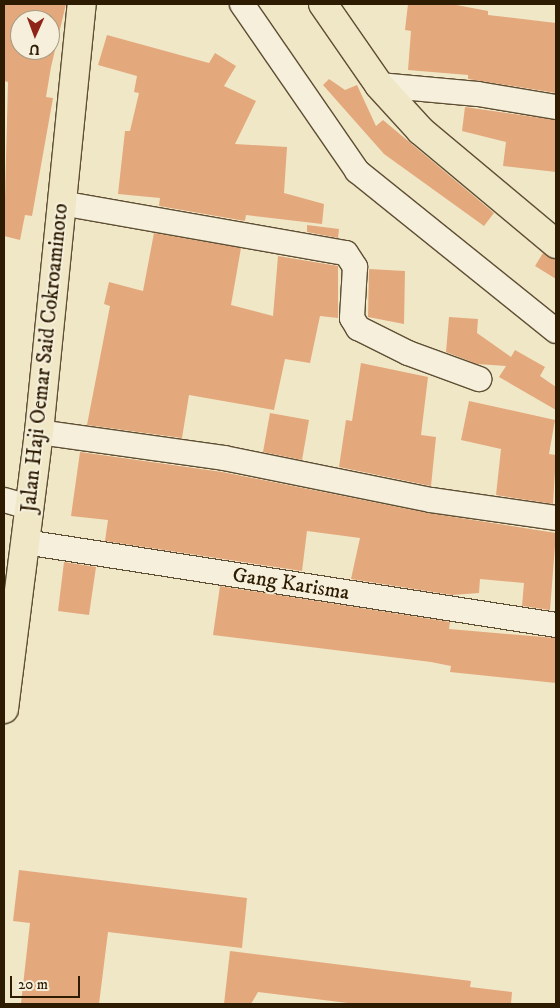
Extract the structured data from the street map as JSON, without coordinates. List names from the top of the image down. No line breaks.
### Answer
{"streets":{"main road":["Jalan Haji Oemar Said Cokroaminoto"],"street":["Gang Karisma"]},"crossings":[["Jalan Haji Oemar Said Cokroaminoto","Gang Karisma"]],"scale_bar":"20 m","north":"bottom"}
